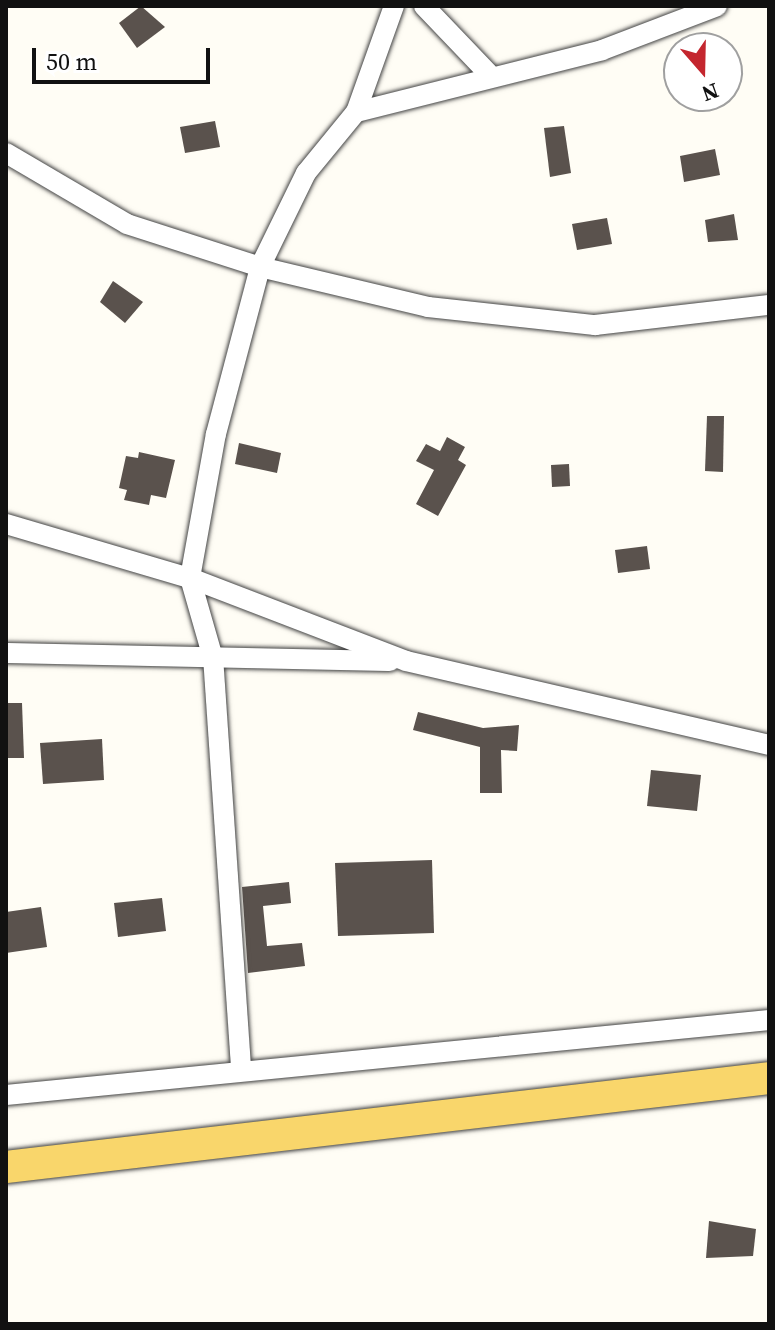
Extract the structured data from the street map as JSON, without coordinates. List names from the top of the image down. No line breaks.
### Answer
{"scale_bar":"50 m","north":"bottom"}
